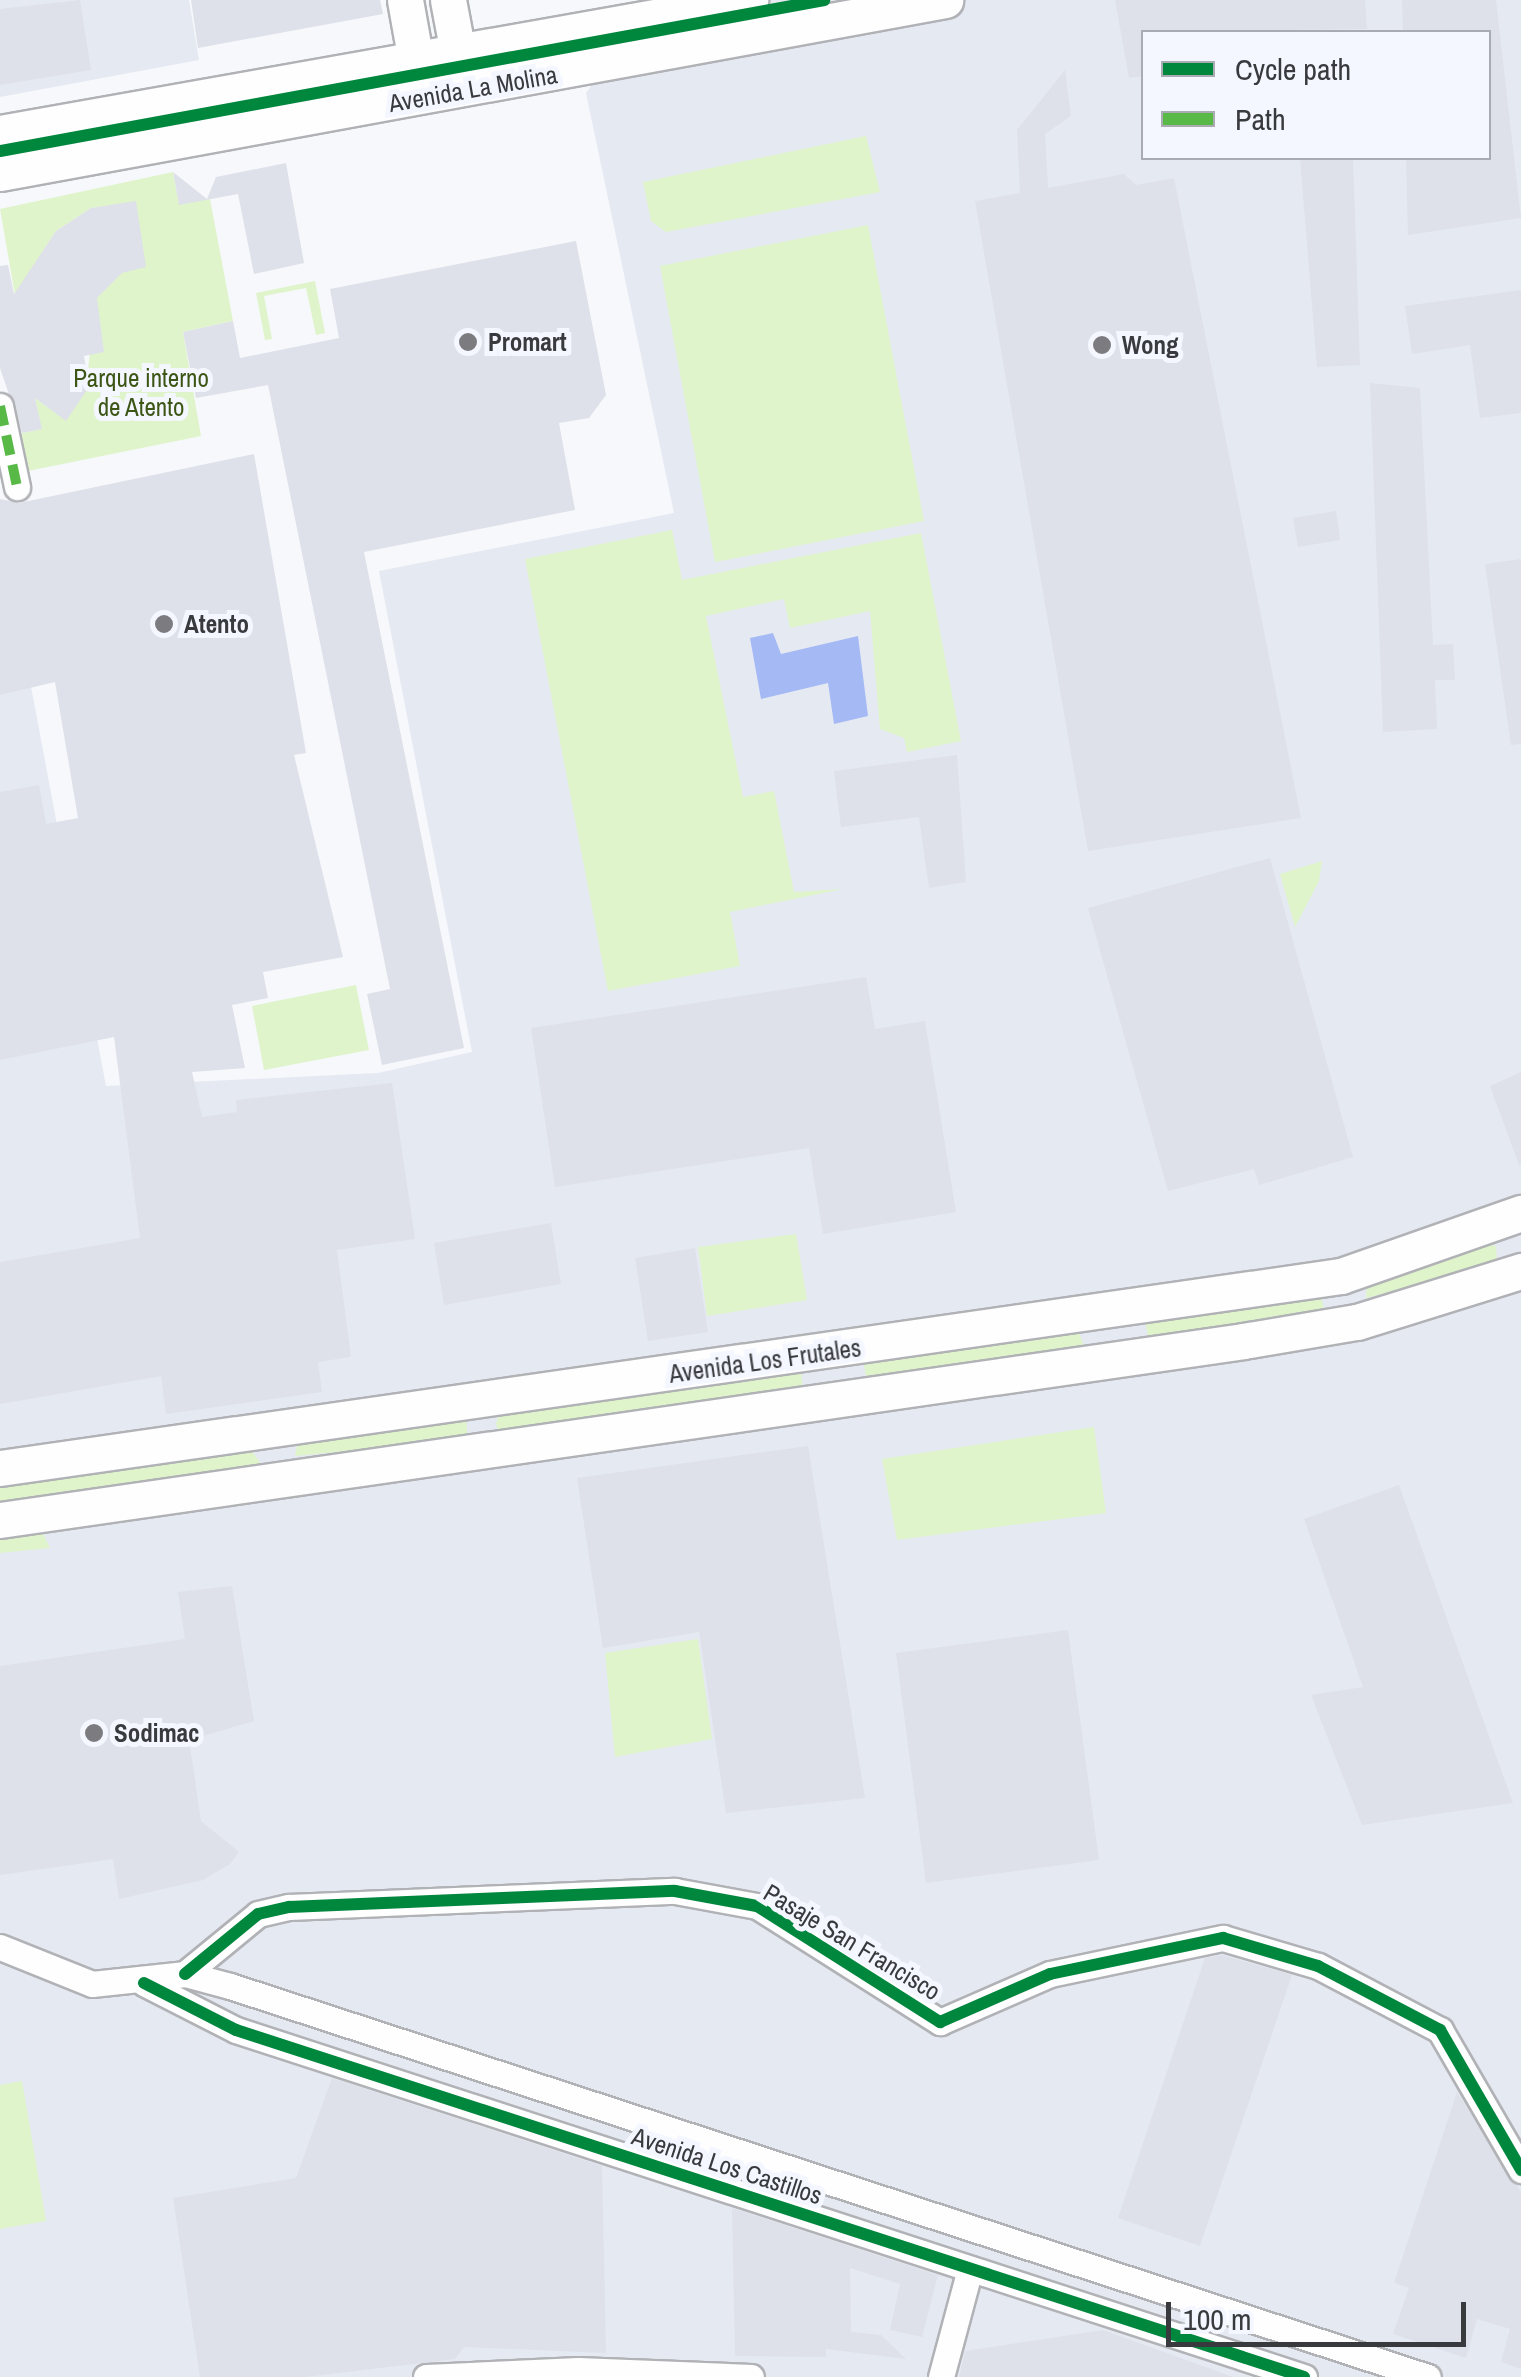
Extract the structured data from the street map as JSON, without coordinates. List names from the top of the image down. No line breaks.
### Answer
{"streets":{"main road":["Avenida La Molina","Avenida Los Frutales"],"street":["Pasaje San Francisco","Avenida Los Castillos"]},"crossings":[["Pasaje San Francisco","Avenida Los Castillos"]],"parks":["Parque interno de Atento"],"places":["Promart","Wong","Atento","Sodimac"],"legend":["Cycle path","Path"],"scale_bar":"100 m"}
